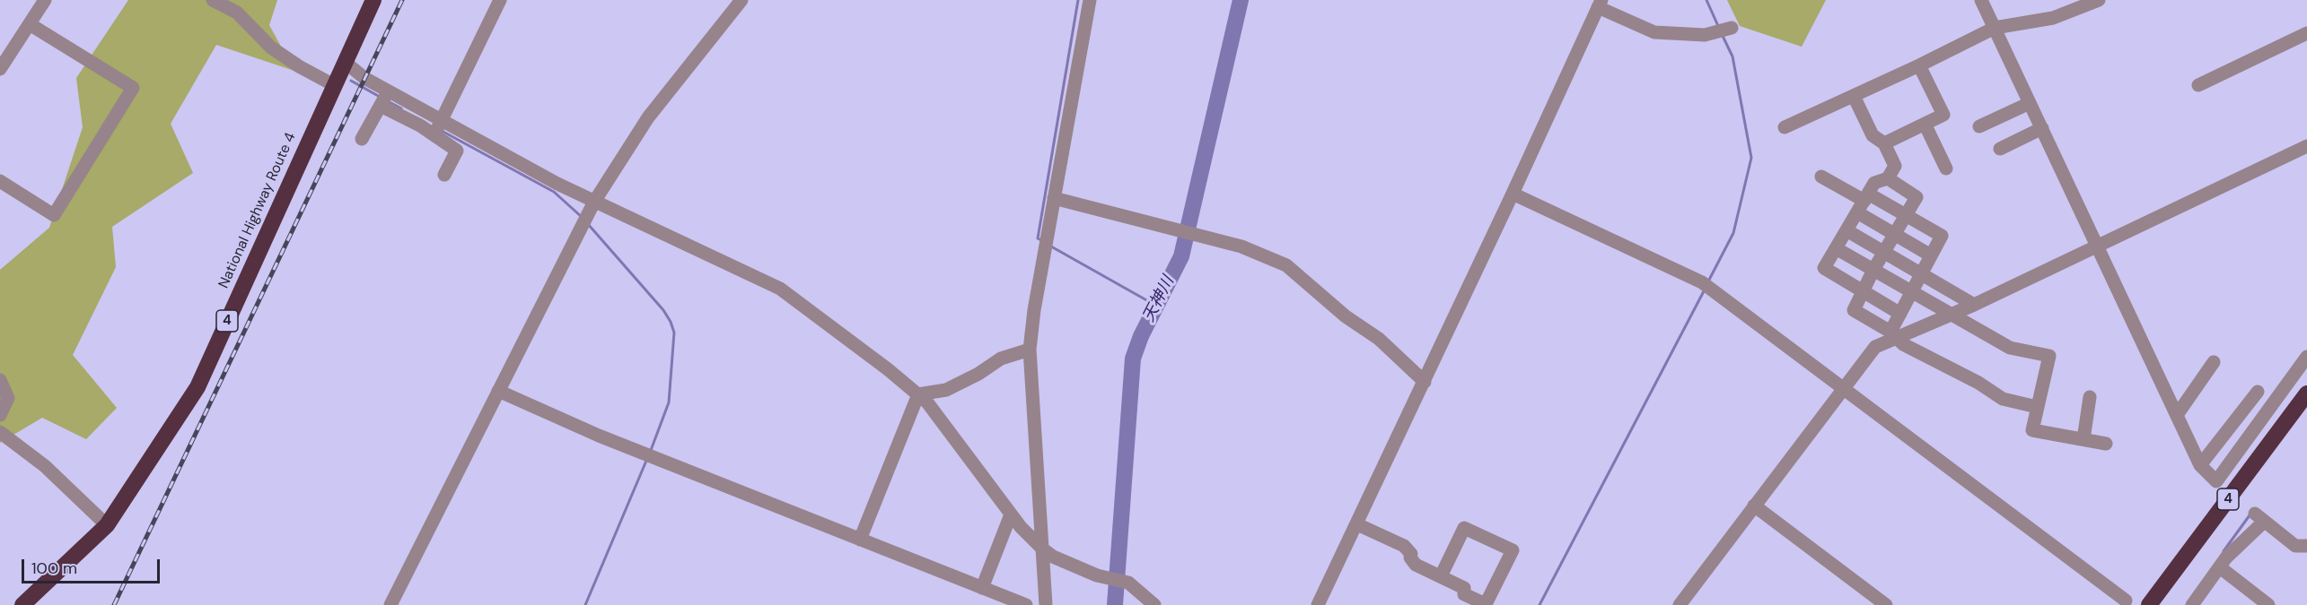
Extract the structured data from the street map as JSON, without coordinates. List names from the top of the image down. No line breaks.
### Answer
{"streets":{"highway":["National Highway Route 4","4"]},"water":["天神川"],"scale_bar":"100 m"}
